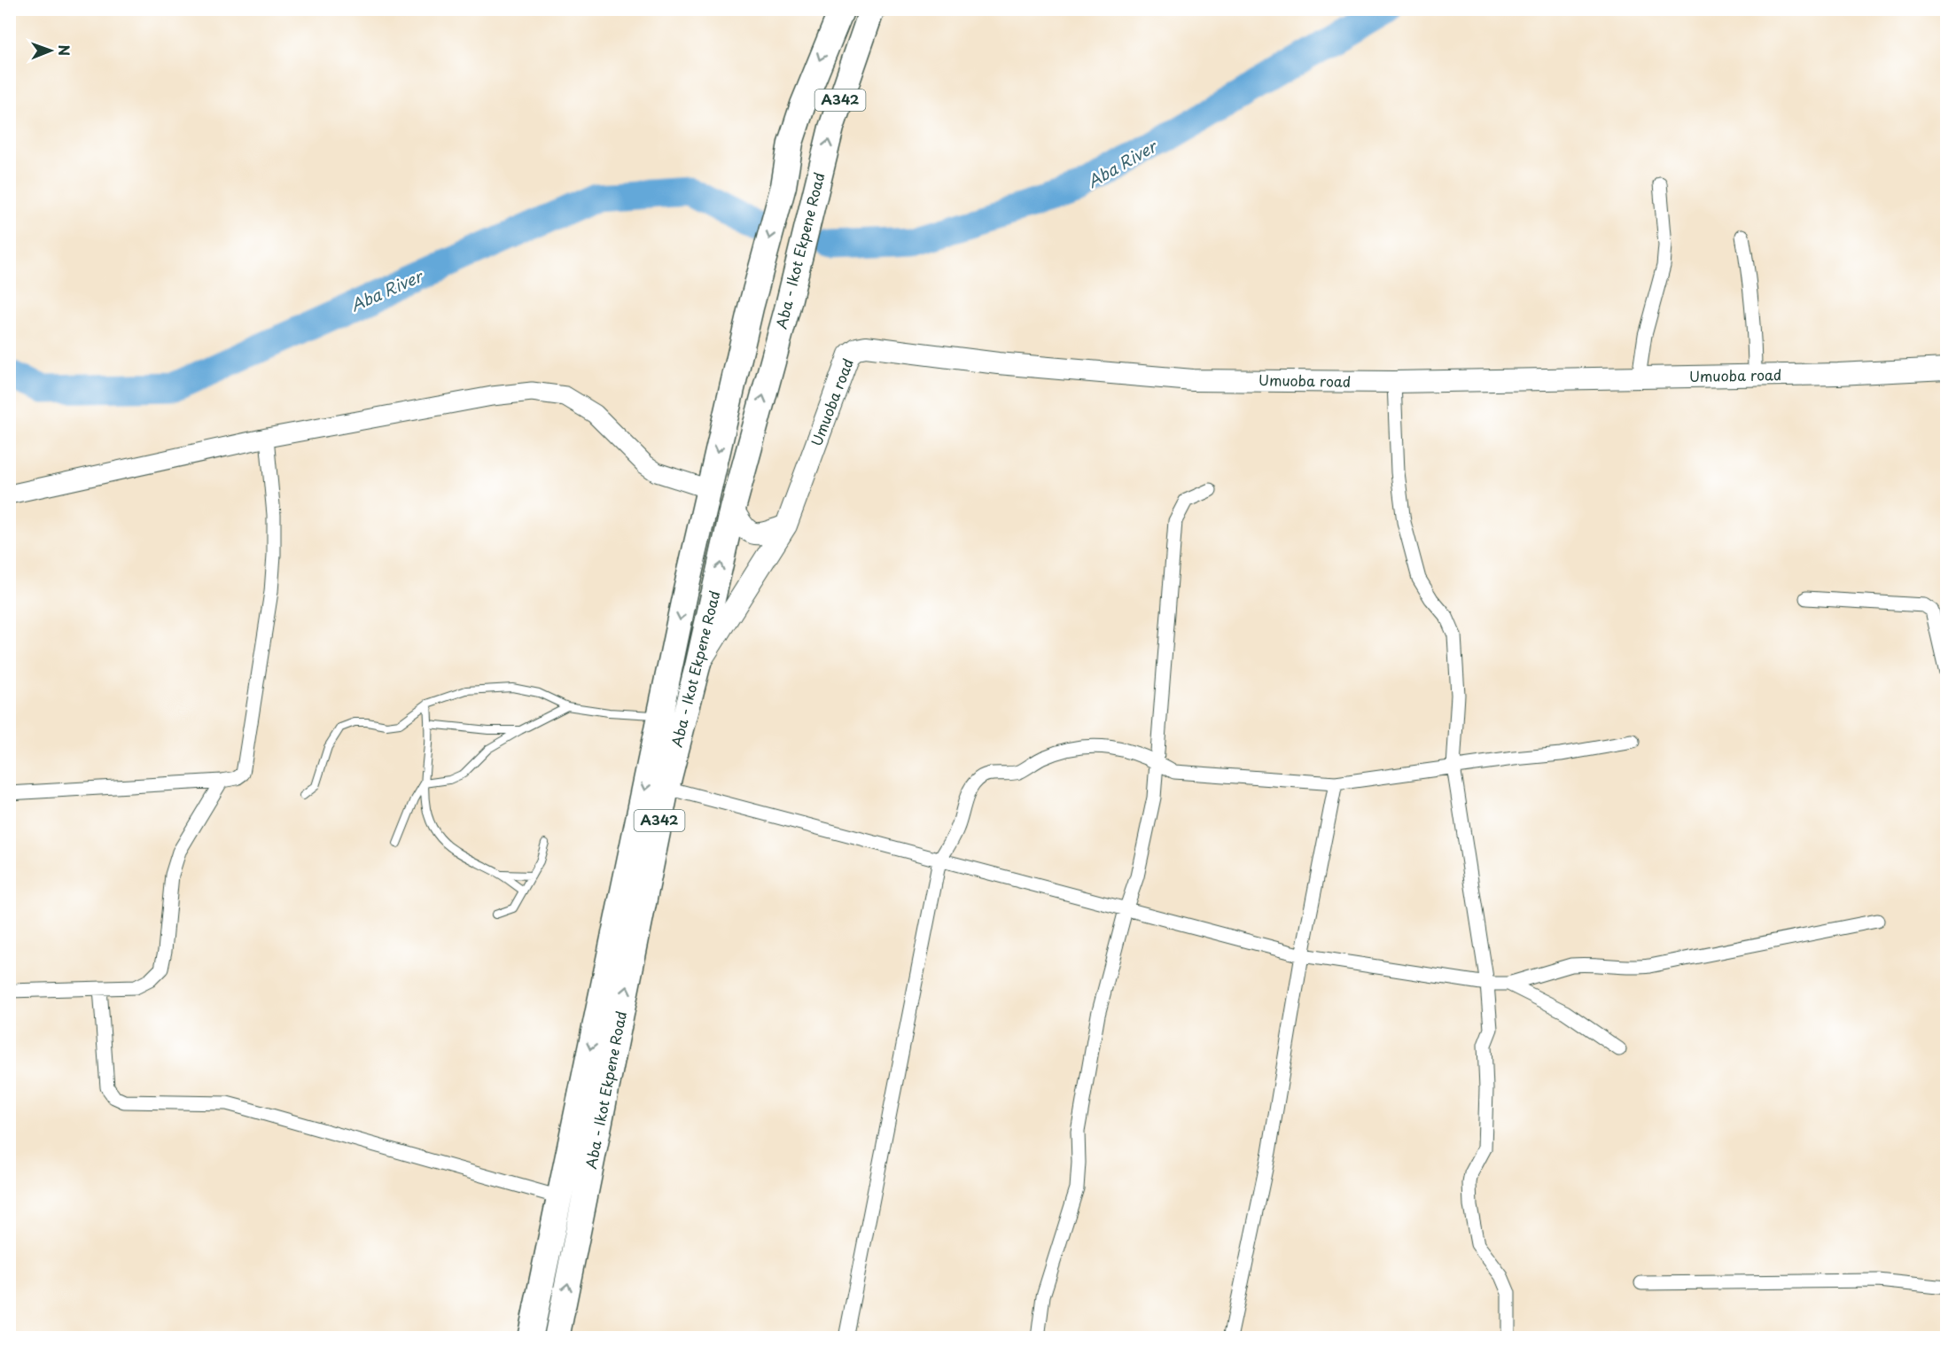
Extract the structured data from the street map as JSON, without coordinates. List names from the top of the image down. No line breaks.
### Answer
{"streets":{"highway":["A342","Aba - Ikot Ekpene Road"],"main road":["Umuoba road"]},"crossings":[["Aba - Ikot Ekpene Road","Umuoba road"]],"water":["Aba River"],"north":"right"}
